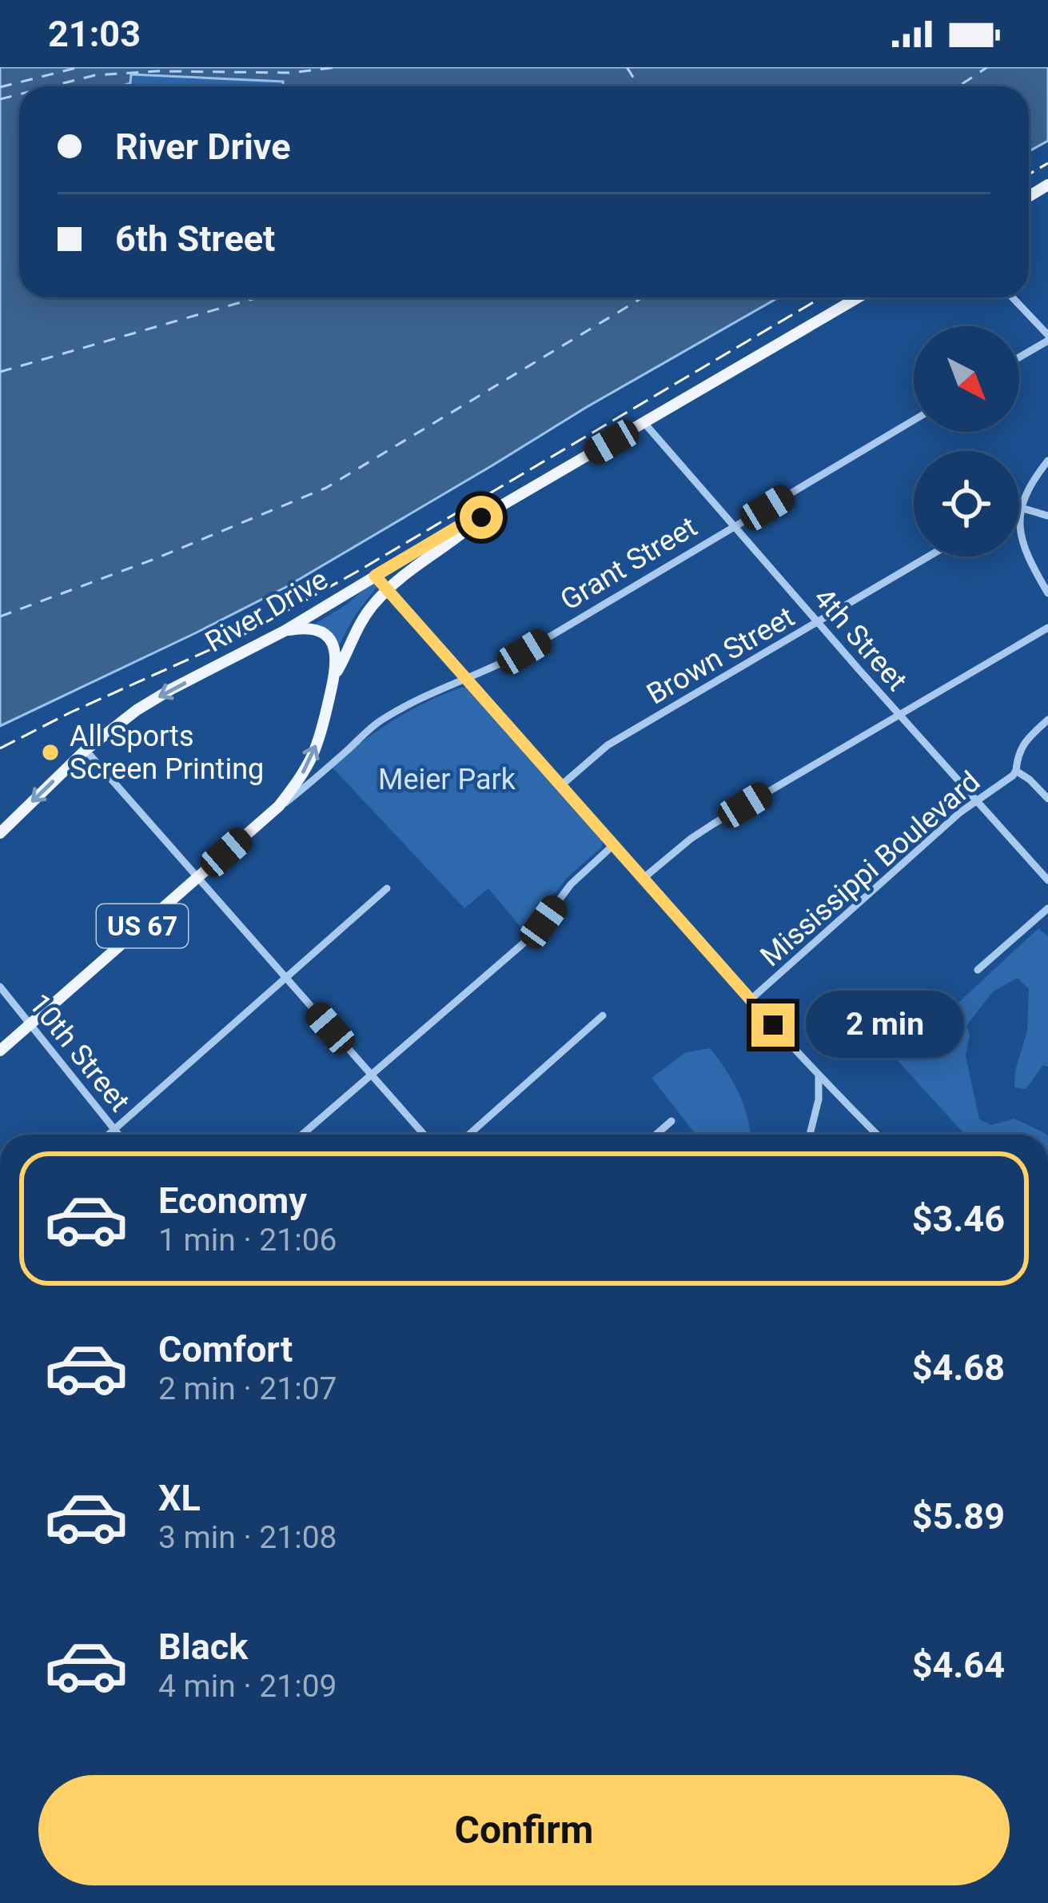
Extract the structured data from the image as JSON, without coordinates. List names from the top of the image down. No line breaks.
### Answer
{"streets":{"main road":["Grant Street","River Drive","US 67"],"street":["4th Street","Brown Street","Mississippi Boulevard","10th Street"]},"crossings":[["Grant Street","4th Street"],["Grant Street","US 67"],["Grant Street","10th Street"],["River Drive","4th Street"],["River Drive","US 67"],["4th Street","Brown Street"],["4th Street","Mississippi Boulevard"]],"parks":["Meier Park"],"places":["All Sports Screen Printing"],"north":"bottom right","page":{"status":"21:03","banner":["River Drive","6th Street"],"bubble":"2 min","list":[{"name":"Economy","note":"1 min · 21:06","value":"$3.46"},{"name":"Comfort","note":"2 min · 21:07","value":"$4.68"},{"name":"XL","note":"3 min · 21:08","value":"$5.89"},{"name":"Black","note":"4 min · 21:09","value":"$4.64"}],"buttons":"Confirm"}}
